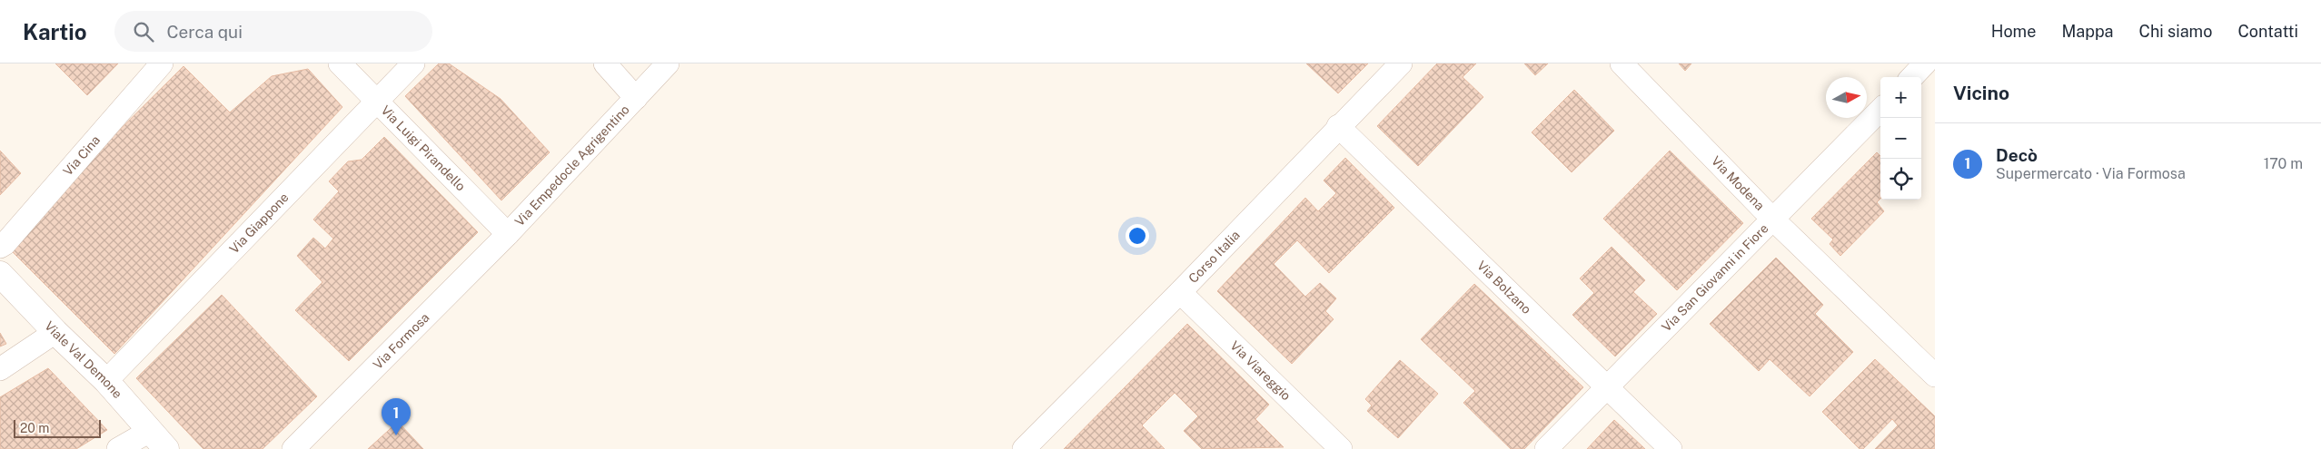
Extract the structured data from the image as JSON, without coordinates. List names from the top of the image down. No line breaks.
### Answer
{"streets":{"street":["Via Luigi Pirandello","Via Cina","Via Empedocle Agrigentino","Via Modena","Via Giappone","Corso Italia","Via San Giovanni in Fiore","Via Bolzano","Via Formosa","Viale Val Demone","Via Viareggio"]},"crossings":[["Via Luigi Pirandello","Via Empedocle Agrigentino"],["Via Luigi Pirandello","Via Giappone"],["Via Luigi Pirandello","Via Formosa"],["Via Empedocle Agrigentino","Via Formosa"],["Via Modena","Via San Giovanni in Fiore"],["Via Giappone","Viale Val Demone"],["Corso Italia","Via Bolzano"],["Corso Italia","Via Viareggio"],["Via San Giovanni in Fiore","Via Bolzano"]],"scale_bar":"20 m","north":"right","page":{"header":"Kartio","search":"Cerca qui","nav":["Home","Mappa","Chi siamo","Contatti"],"heading":"Vicino","map_buttons":["+","−"],"list":[{"mark":"1","name":"Decò","note":"Supermercato · Via Formosa","value":"170 m"}],"pins":"1","scale":"20 m"}}
